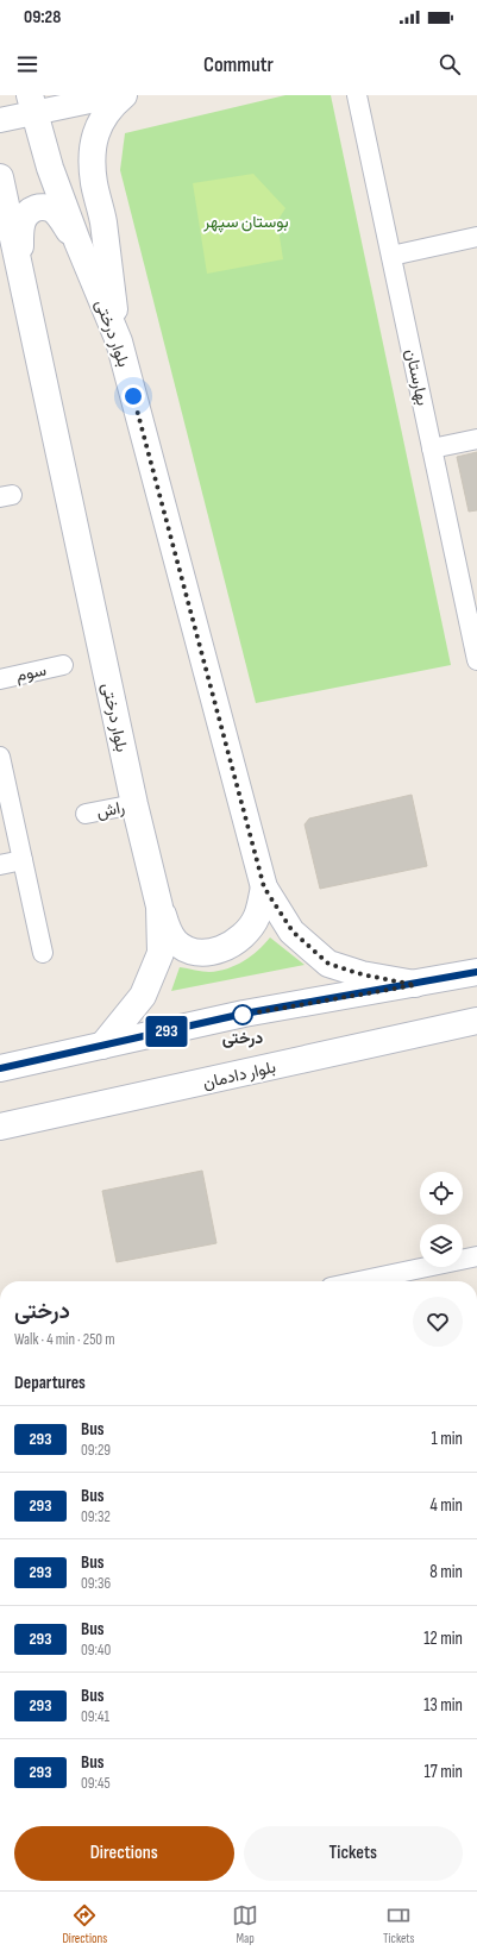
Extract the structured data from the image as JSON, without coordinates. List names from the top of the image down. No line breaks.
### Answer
{"streets":{"main road":["بلوار درختی","بلوار دادمان"],"street":["بهارستان","سوم","راش"]},"crossings":[["بلوار درختی","راش"]],"parks":["بوستان سپهر"],"places":["درختی"],"lines":["bus line 293"],"page":{"status":"09:28","header":"Commutr","on_map":"293","heading":[["درختی","Walk · 4 min · 250 m"],"Departures"],"list":[{"mark":"293","name":"Bus","note":"09:29","value":"1 min"},{"mark":"293","name":"Bus","note":"09:32","value":"4 min"},{"mark":"293","name":"Bus","note":"09:36","value":"8 min"},{"mark":"293","name":"Bus","note":"09:40","value":"12 min"},{"mark":"293","name":"Bus","note":"09:41","value":"13 min"},{"mark":"293","name":"Bus","note":"09:45","value":"17 min"}],"buttons":["Directions","Tickets"],"tabs":["Directions","Map","Tickets"]}}
